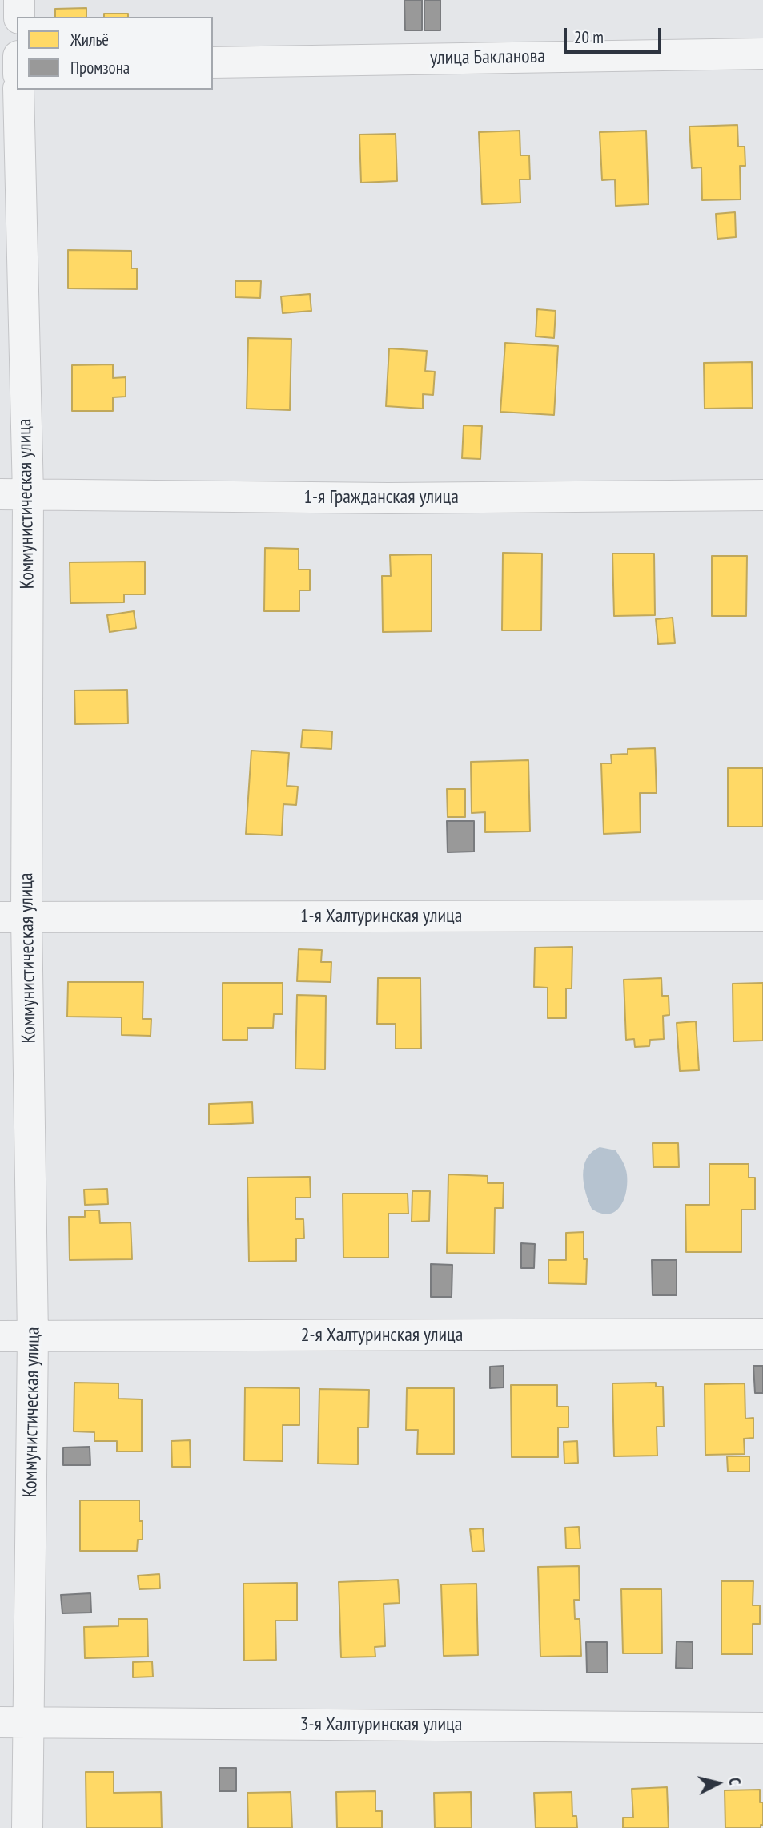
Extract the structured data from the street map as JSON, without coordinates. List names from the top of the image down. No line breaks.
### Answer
{"streets":{"street":["улица Бакланова","1-я Гражданская улица","Коммунистическая улица","1-я Халтуринская улица","2-я Халтуринская улица","3-я Халтуринская улица"]},"crossings":[["1-я Гражданская улица","Коммунистическая улица"],["Коммунистическая улица","1-я Халтуринская улица"],["Коммунистическая улица","2-я Халтуринская улица"],["Коммунистическая улица","3-я Халтуринская улица"]],"legend":["Жильё","Промзона"],"scale_bar":"20 m","north":"right"}
